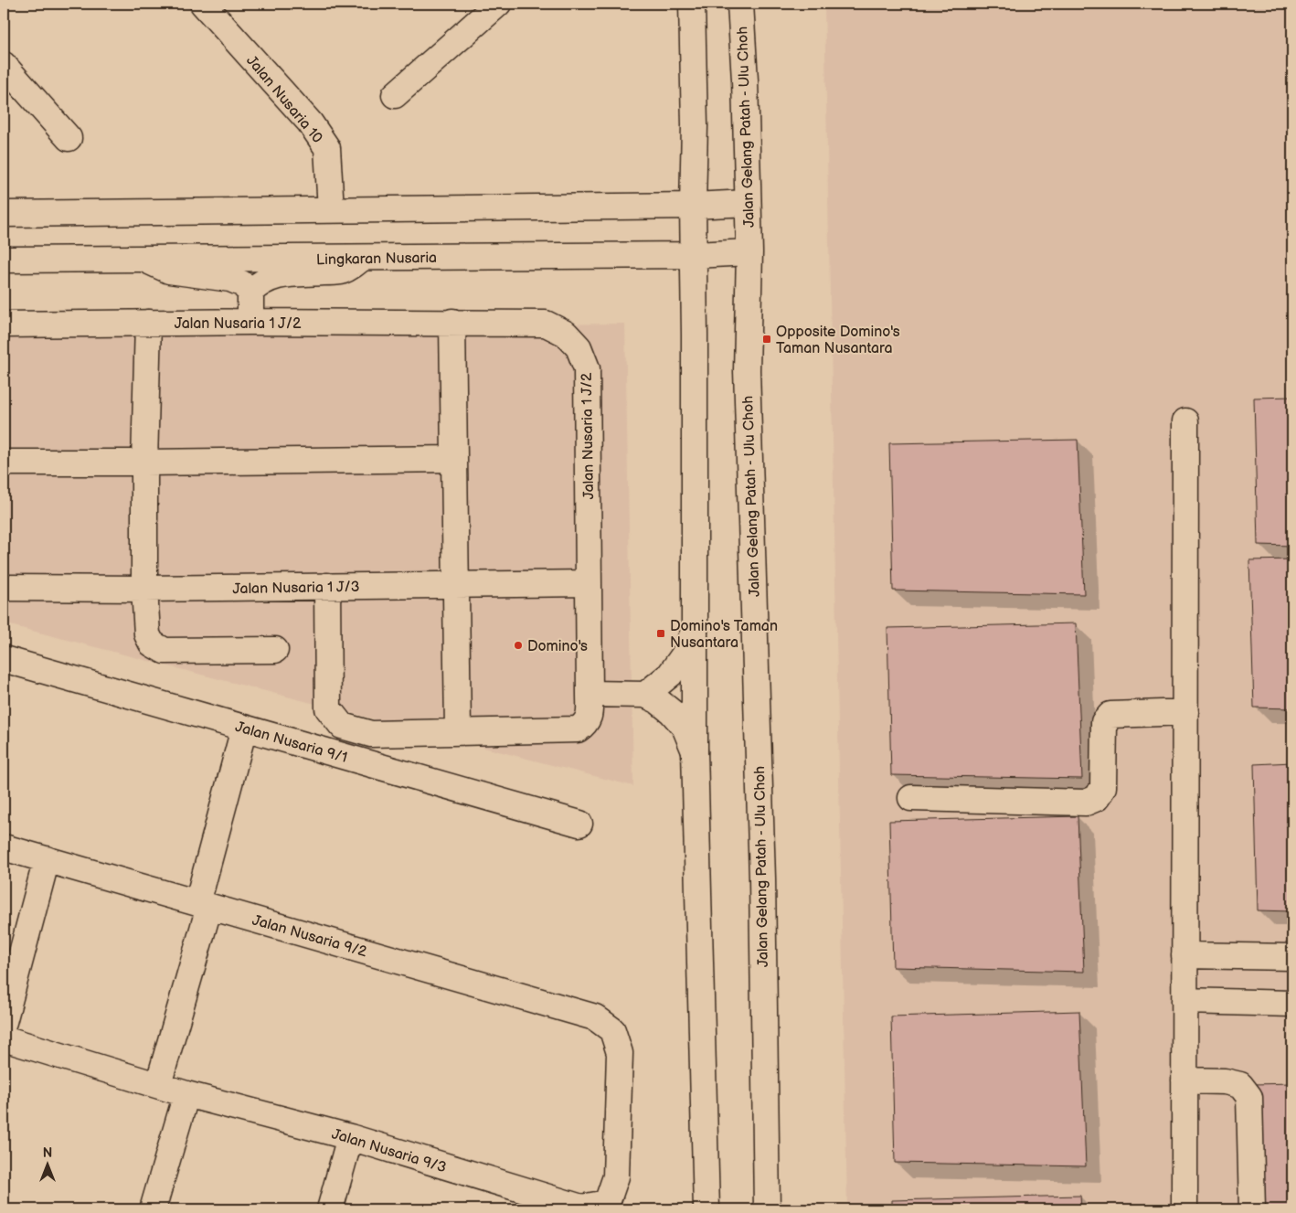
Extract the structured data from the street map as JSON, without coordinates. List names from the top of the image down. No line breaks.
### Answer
{"streets":{"street":["Jalan Nusaria 10","Jalan Gelang Patah - Ulu Choh","Lingkaran Nusaria","Jalan Nusaria 1 J/2","Jalan Nusaria 1 J/3","Jalan Nusaria 9/1","Jalan Nusaria 9/2","Jalan Nusaria 9/3"]},"crossings":[["Jalan Gelang Patah - Ulu Choh","Lingkaran Nusaria"],["Jalan Nusaria 1 J/2","Jalan Nusaria 1 J/3"],["Jalan Nusaria 9/2","Jalan Nusaria 9/3"]],"places":{"transit":["Opposite Domino's Taman Nusantara","Domino's Taman Nusantara"],"other":["Domino's"]},"north":"top"}
